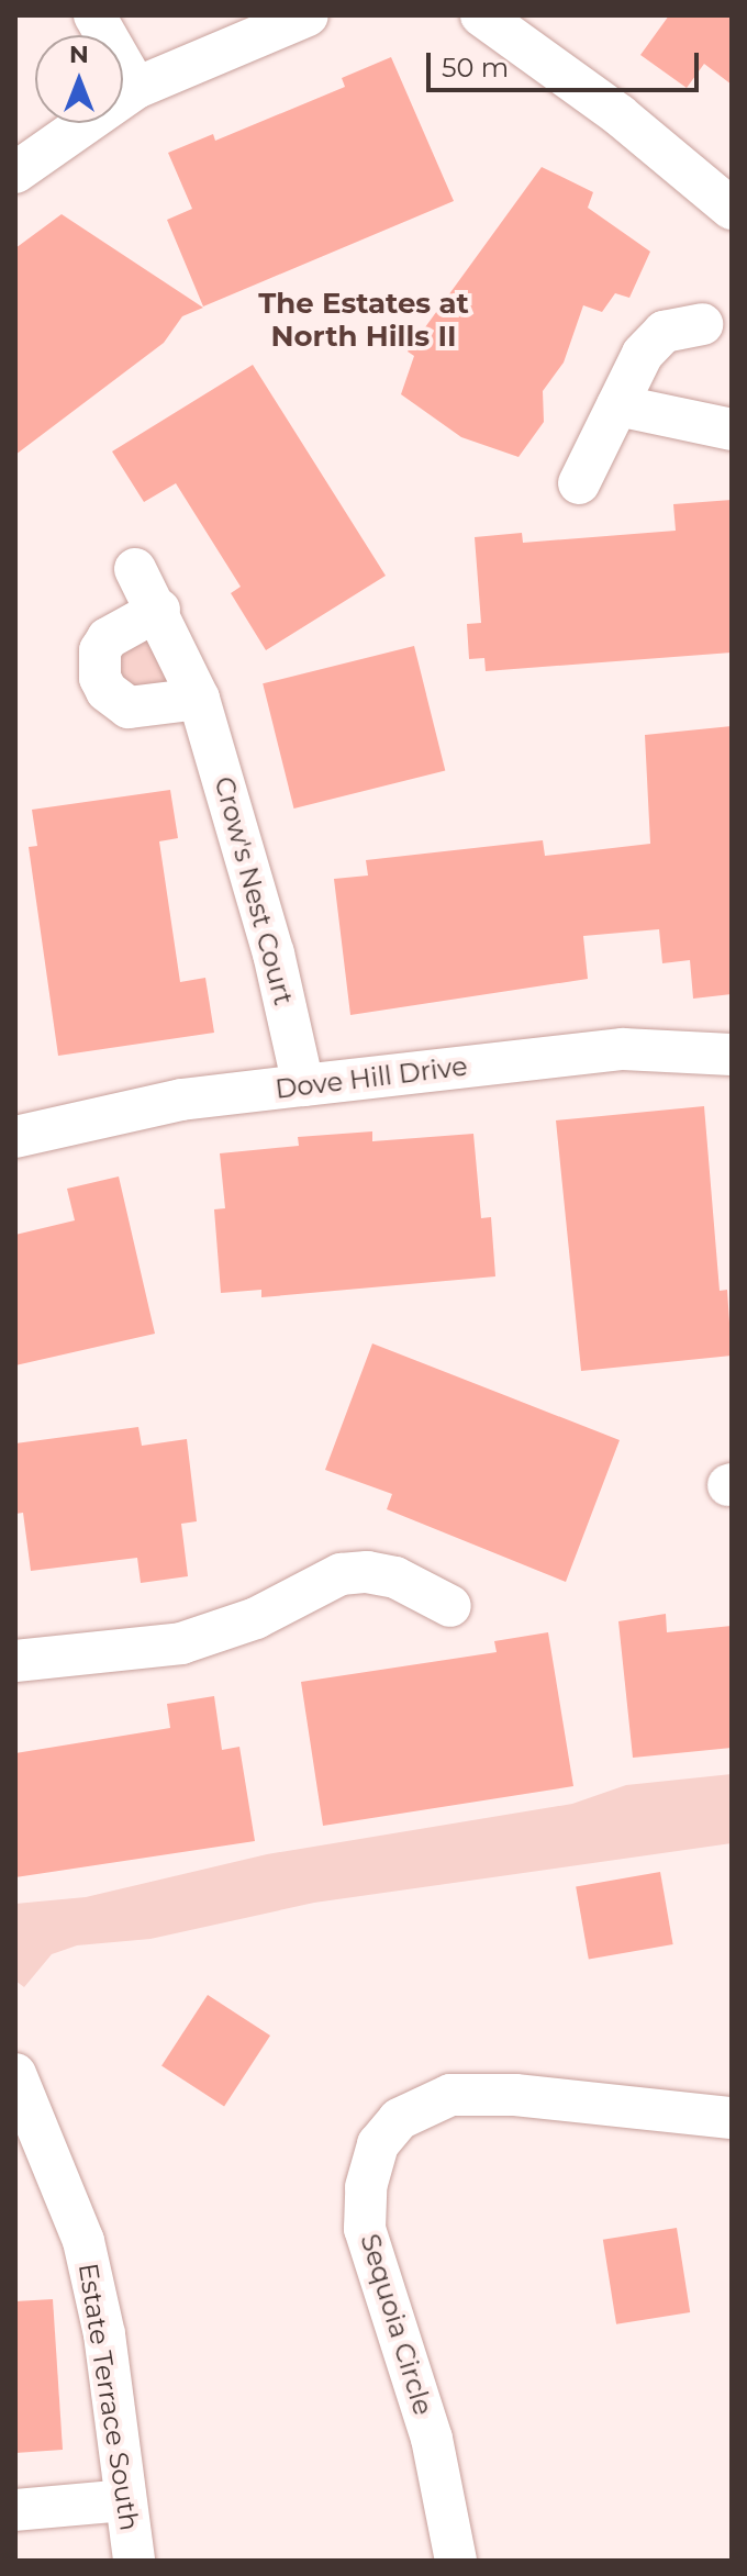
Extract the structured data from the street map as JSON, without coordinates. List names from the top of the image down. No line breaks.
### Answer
{"streets":{"street":["Crow's Nest Court","Dove Hill Drive","Sequoia Circle","Estate Terrace South"]},"crossings":[["Crow's Nest Court","Dove Hill Drive"]],"districts":["The Estates at North Hills II"],"scale_bar":"50 m","north":"top"}
